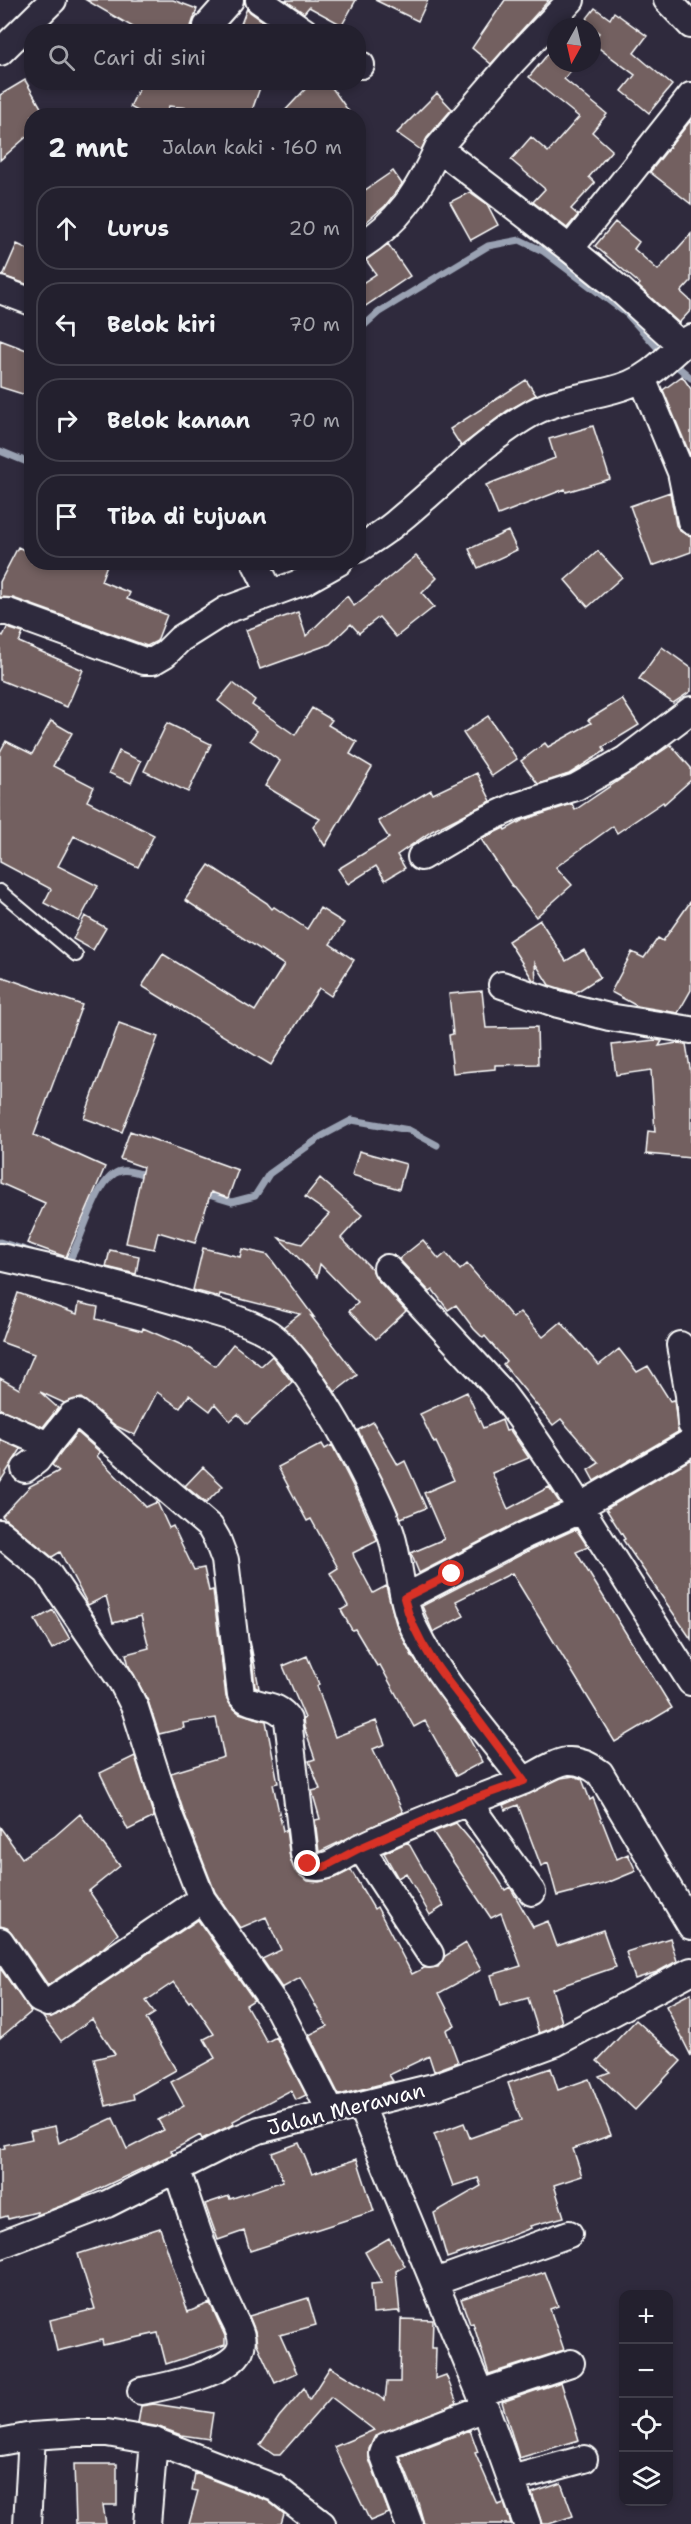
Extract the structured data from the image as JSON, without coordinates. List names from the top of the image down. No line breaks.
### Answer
{"streets":{"street":["Jalan Merawan"]},"north":"bottom","page":{"search":"Cari di sini","heading":["2 mnt","Jalan kaki · 160 m"],"list":[["Lurus","20 m"],["Belok kiri","70 m"],["Belok kanan","70 m"],"Tiba di tujuan"],"map_buttons":["+","−"]}}
